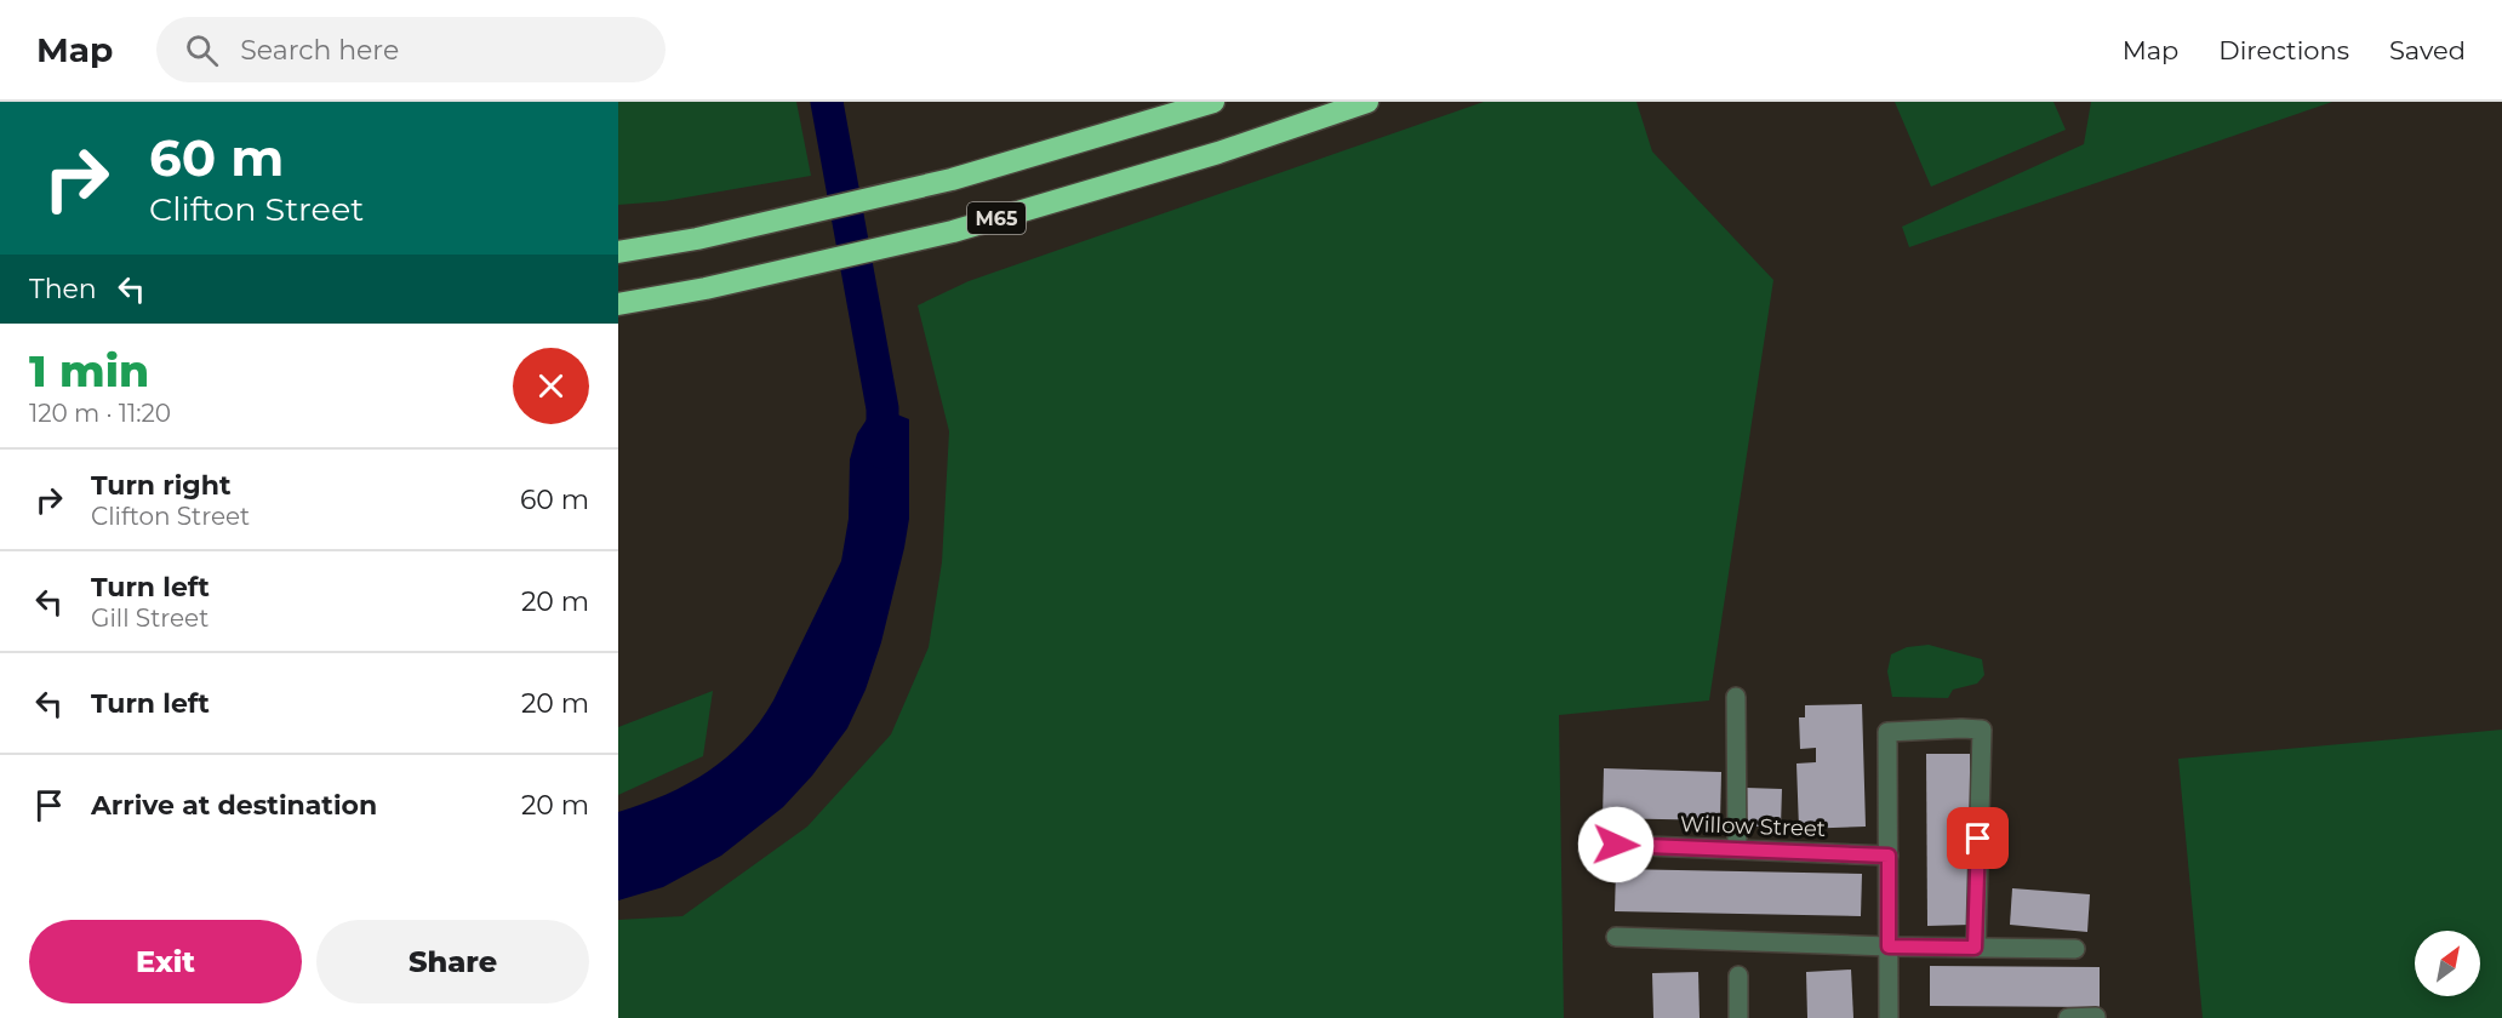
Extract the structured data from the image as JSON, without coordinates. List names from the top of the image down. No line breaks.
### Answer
{"streets":{"highway":["M65"],"street":["Willow Street"]},"north":"top right","page":{"header":"Map","search":"Search here","nav":["Map","Directions","Saved"],"turn":["60 m","Clifton Street"],"then":"Then","heading":["1 min","120 m · 11:20"],"list":[{"name":"Turn right","note":"Clifton Street","value":"60 m"},{"name":"Turn left","note":"Gill Street","value":"20 m"},{"name":"Turn left","value":"20 m"},{"name":"Arrive at destination","value":"20 m"}],"buttons":["Exit","Share"]}}
